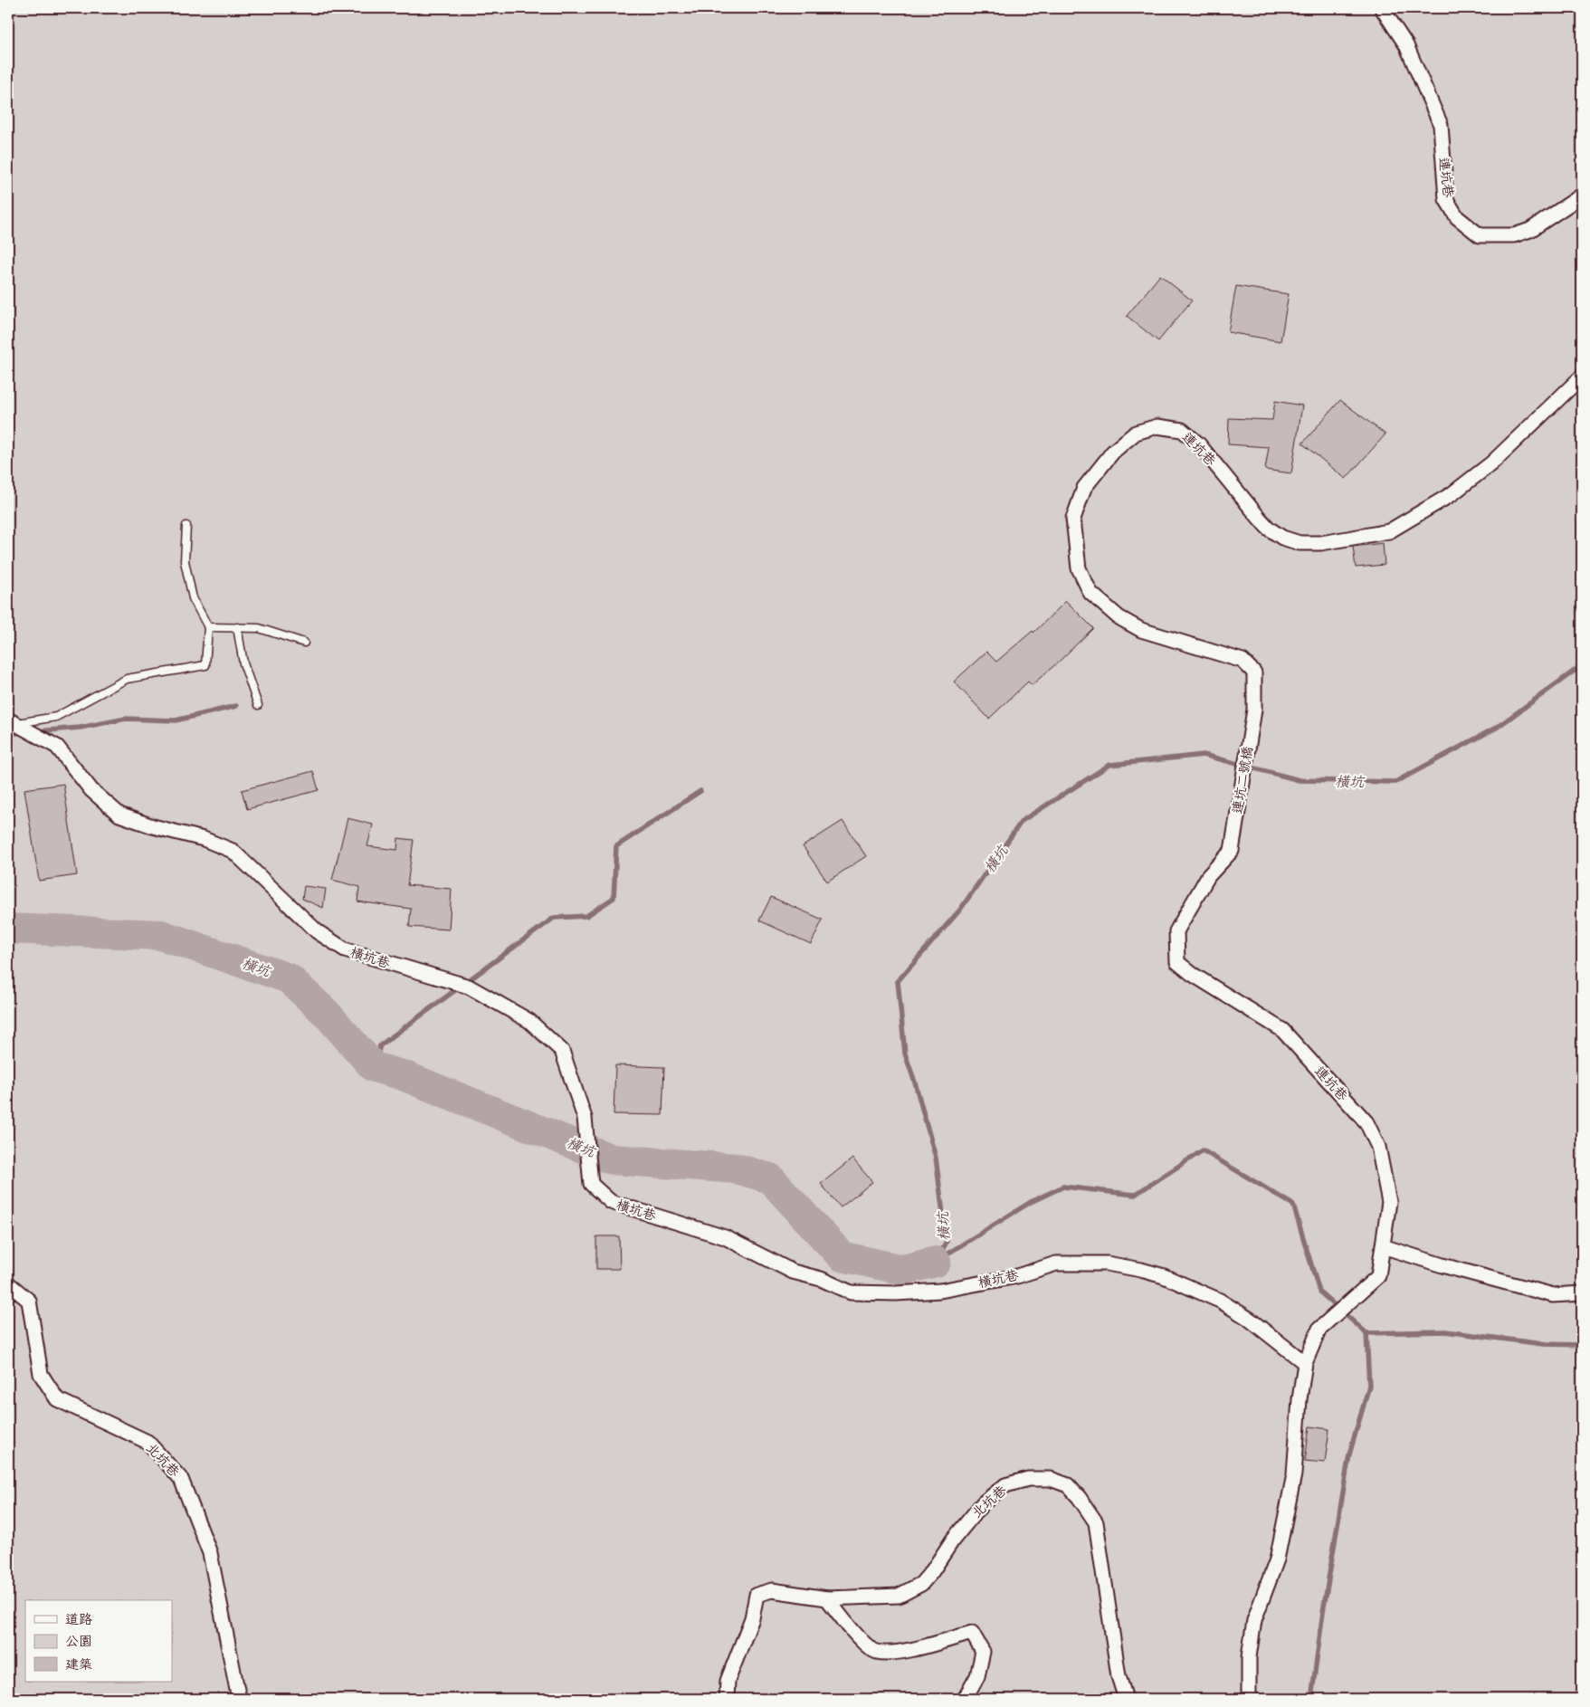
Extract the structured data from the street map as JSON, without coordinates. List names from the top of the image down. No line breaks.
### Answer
{"streets":{"street":["連坑巷","連坑二號橋","橫坑巷","北坑巷"]},"crossings":[["連坑巷","連坑二號橋"],["連坑巷","橫坑巷"]],"water":["橫坑"],"legend":["道路","公園","建築"]}
